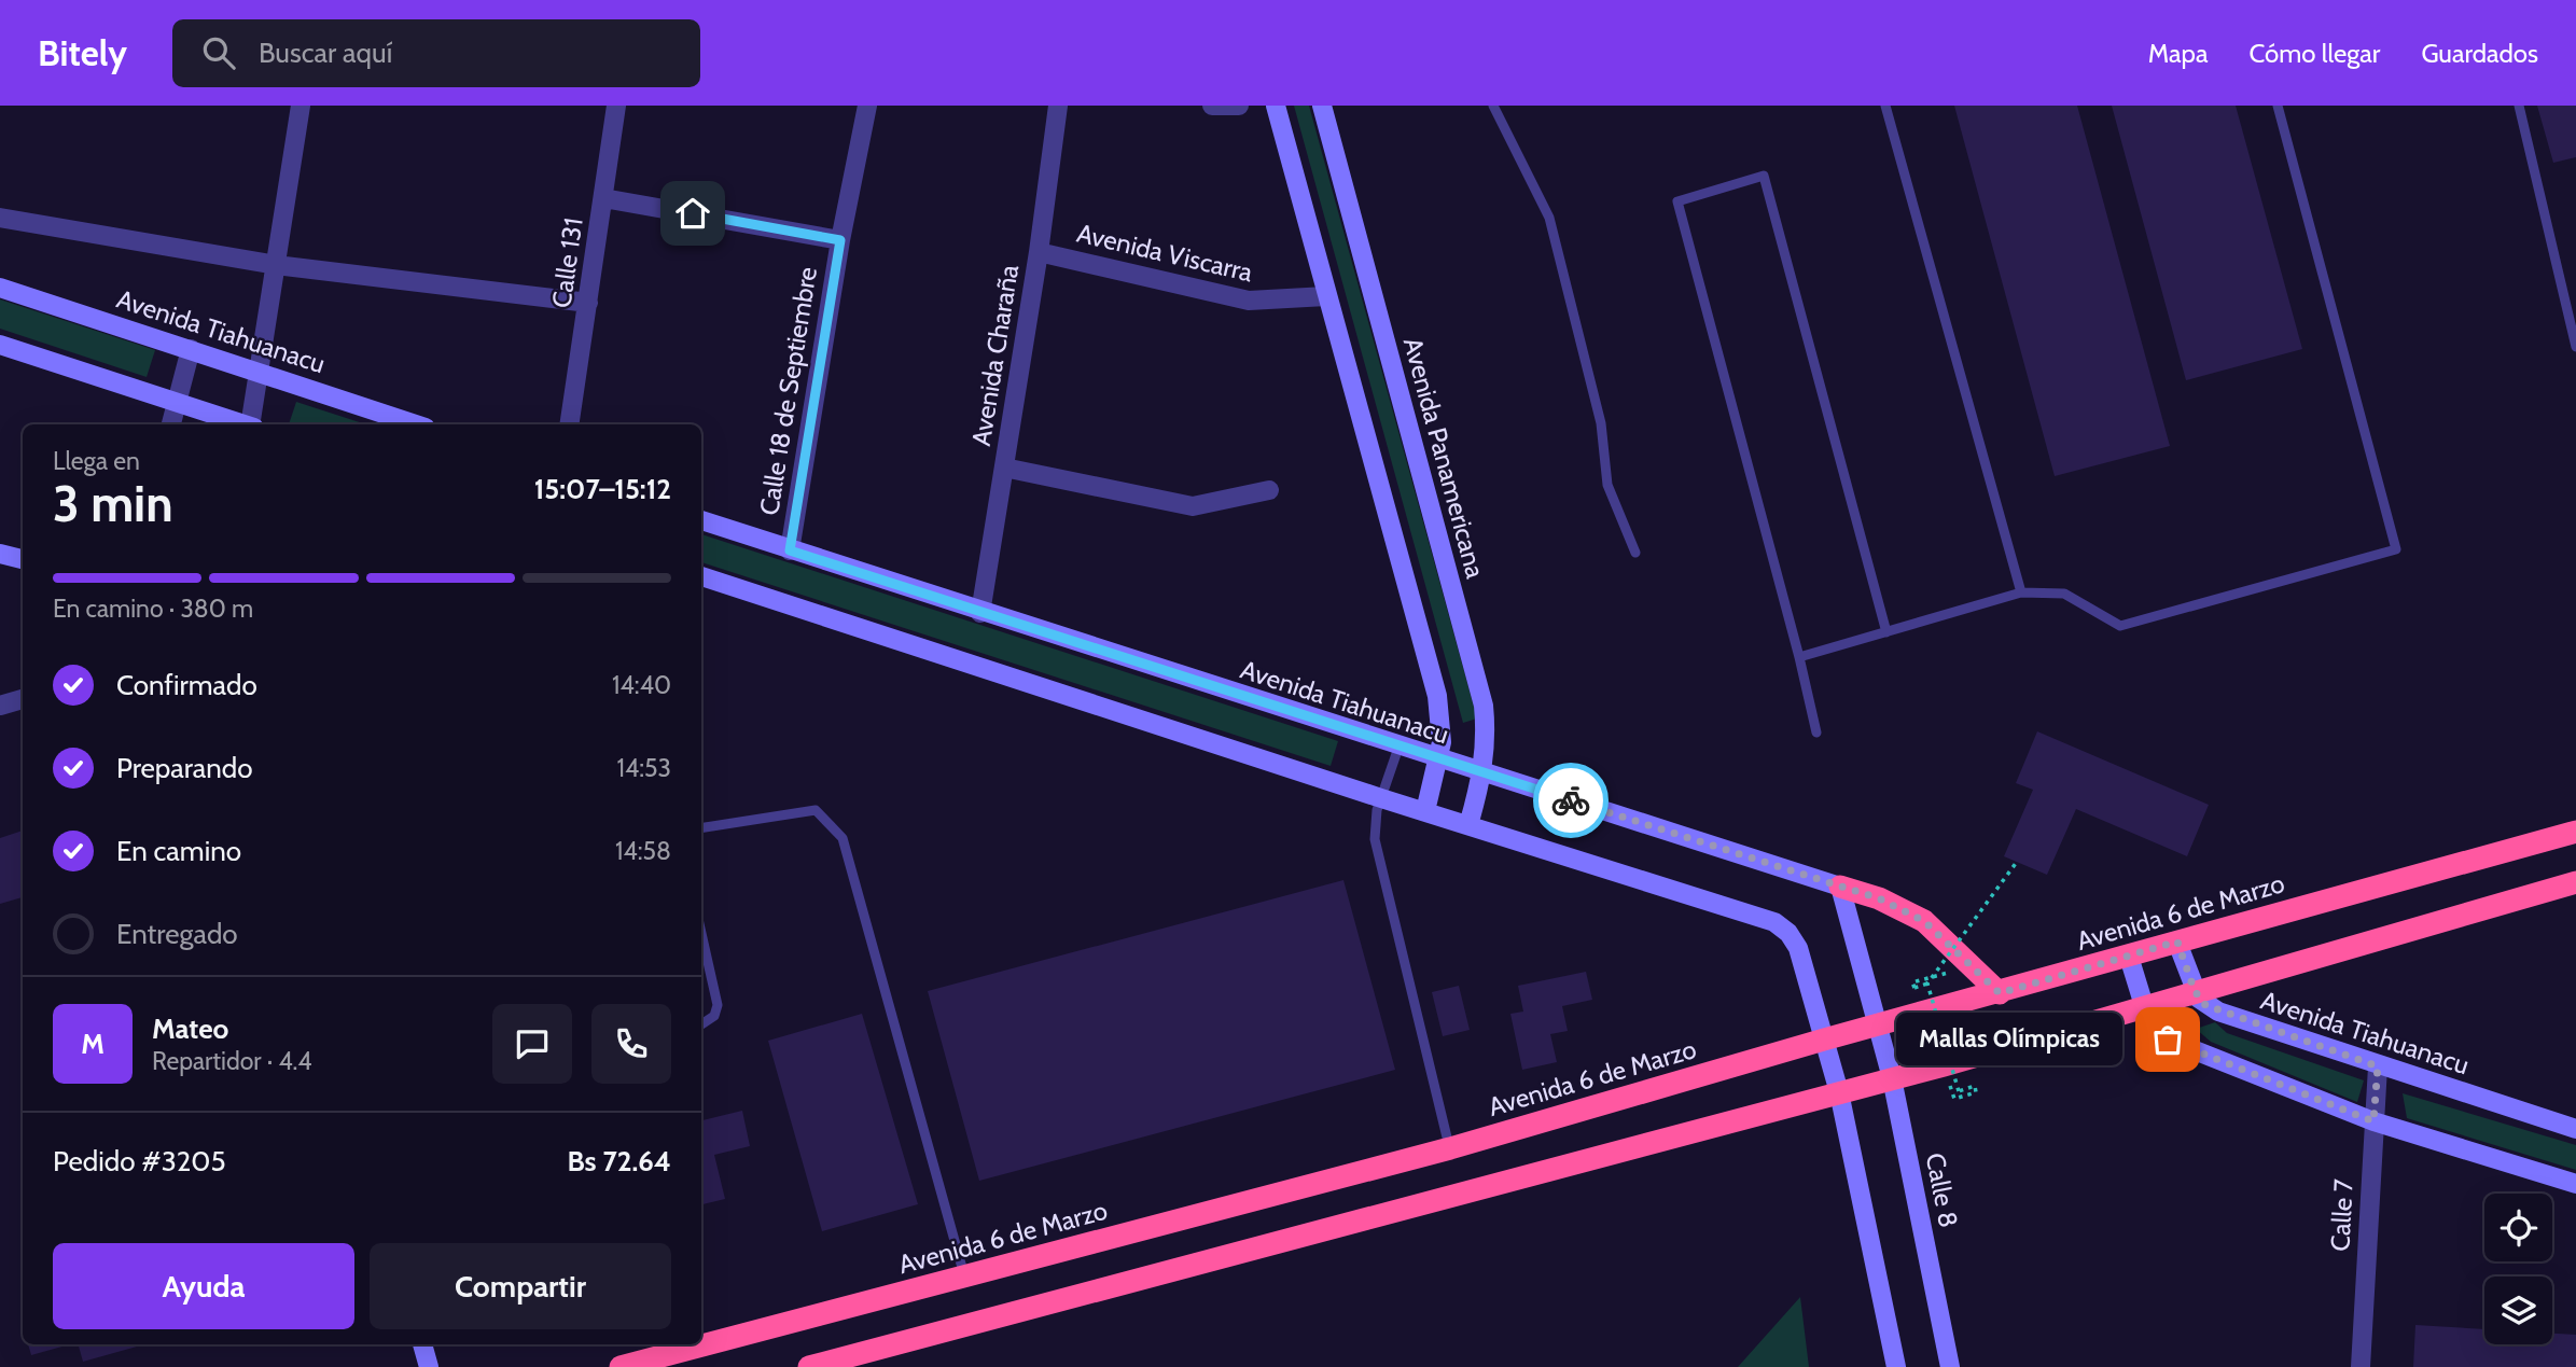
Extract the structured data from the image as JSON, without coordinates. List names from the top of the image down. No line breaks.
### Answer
{"streets":{"highway":["Avenida 6 de Marzo"],"main road":["Avenida Tiahuanacu","Avenida Panamericana","Calle 8"],"street":["Avenida Viscarra","Calle 131","Avenida Charaña","Calle 18 de Septiembre","Calle 7"]},"crossings":[["Avenida Viscarra","Avenida Charaña"],["Avenida Tiahuanacu","Avenida Charaña"],["Avenida Tiahuanacu","Calle 18 de Septiembre"],["Avenida Tiahuanacu","Avenida Panamericana"],["Avenida Tiahuanacu","Calle 7"],["Avenida 6 de Marzo","Calle 8"]],"places":["Mallas Olímpicas"],"page":{"header":"Bitely","search":"Buscar aquí","nav":["Mapa","Cómo llegar","Guardados"],"heading":["3 min","Llega en","15:07–15:12"],"panel":["Mateo","Repartidor · 4.4","Pedido #3205","Bs 72.64"],"bar":"En camino · 380 m","list":[["Confirmado","14:40"],["Preparando","14:53"],["En camino","14:58"],"Entregado"],"round":"M","bubble":"Mallas Olímpicas","buttons":["Ayuda","Compartir"]}}
